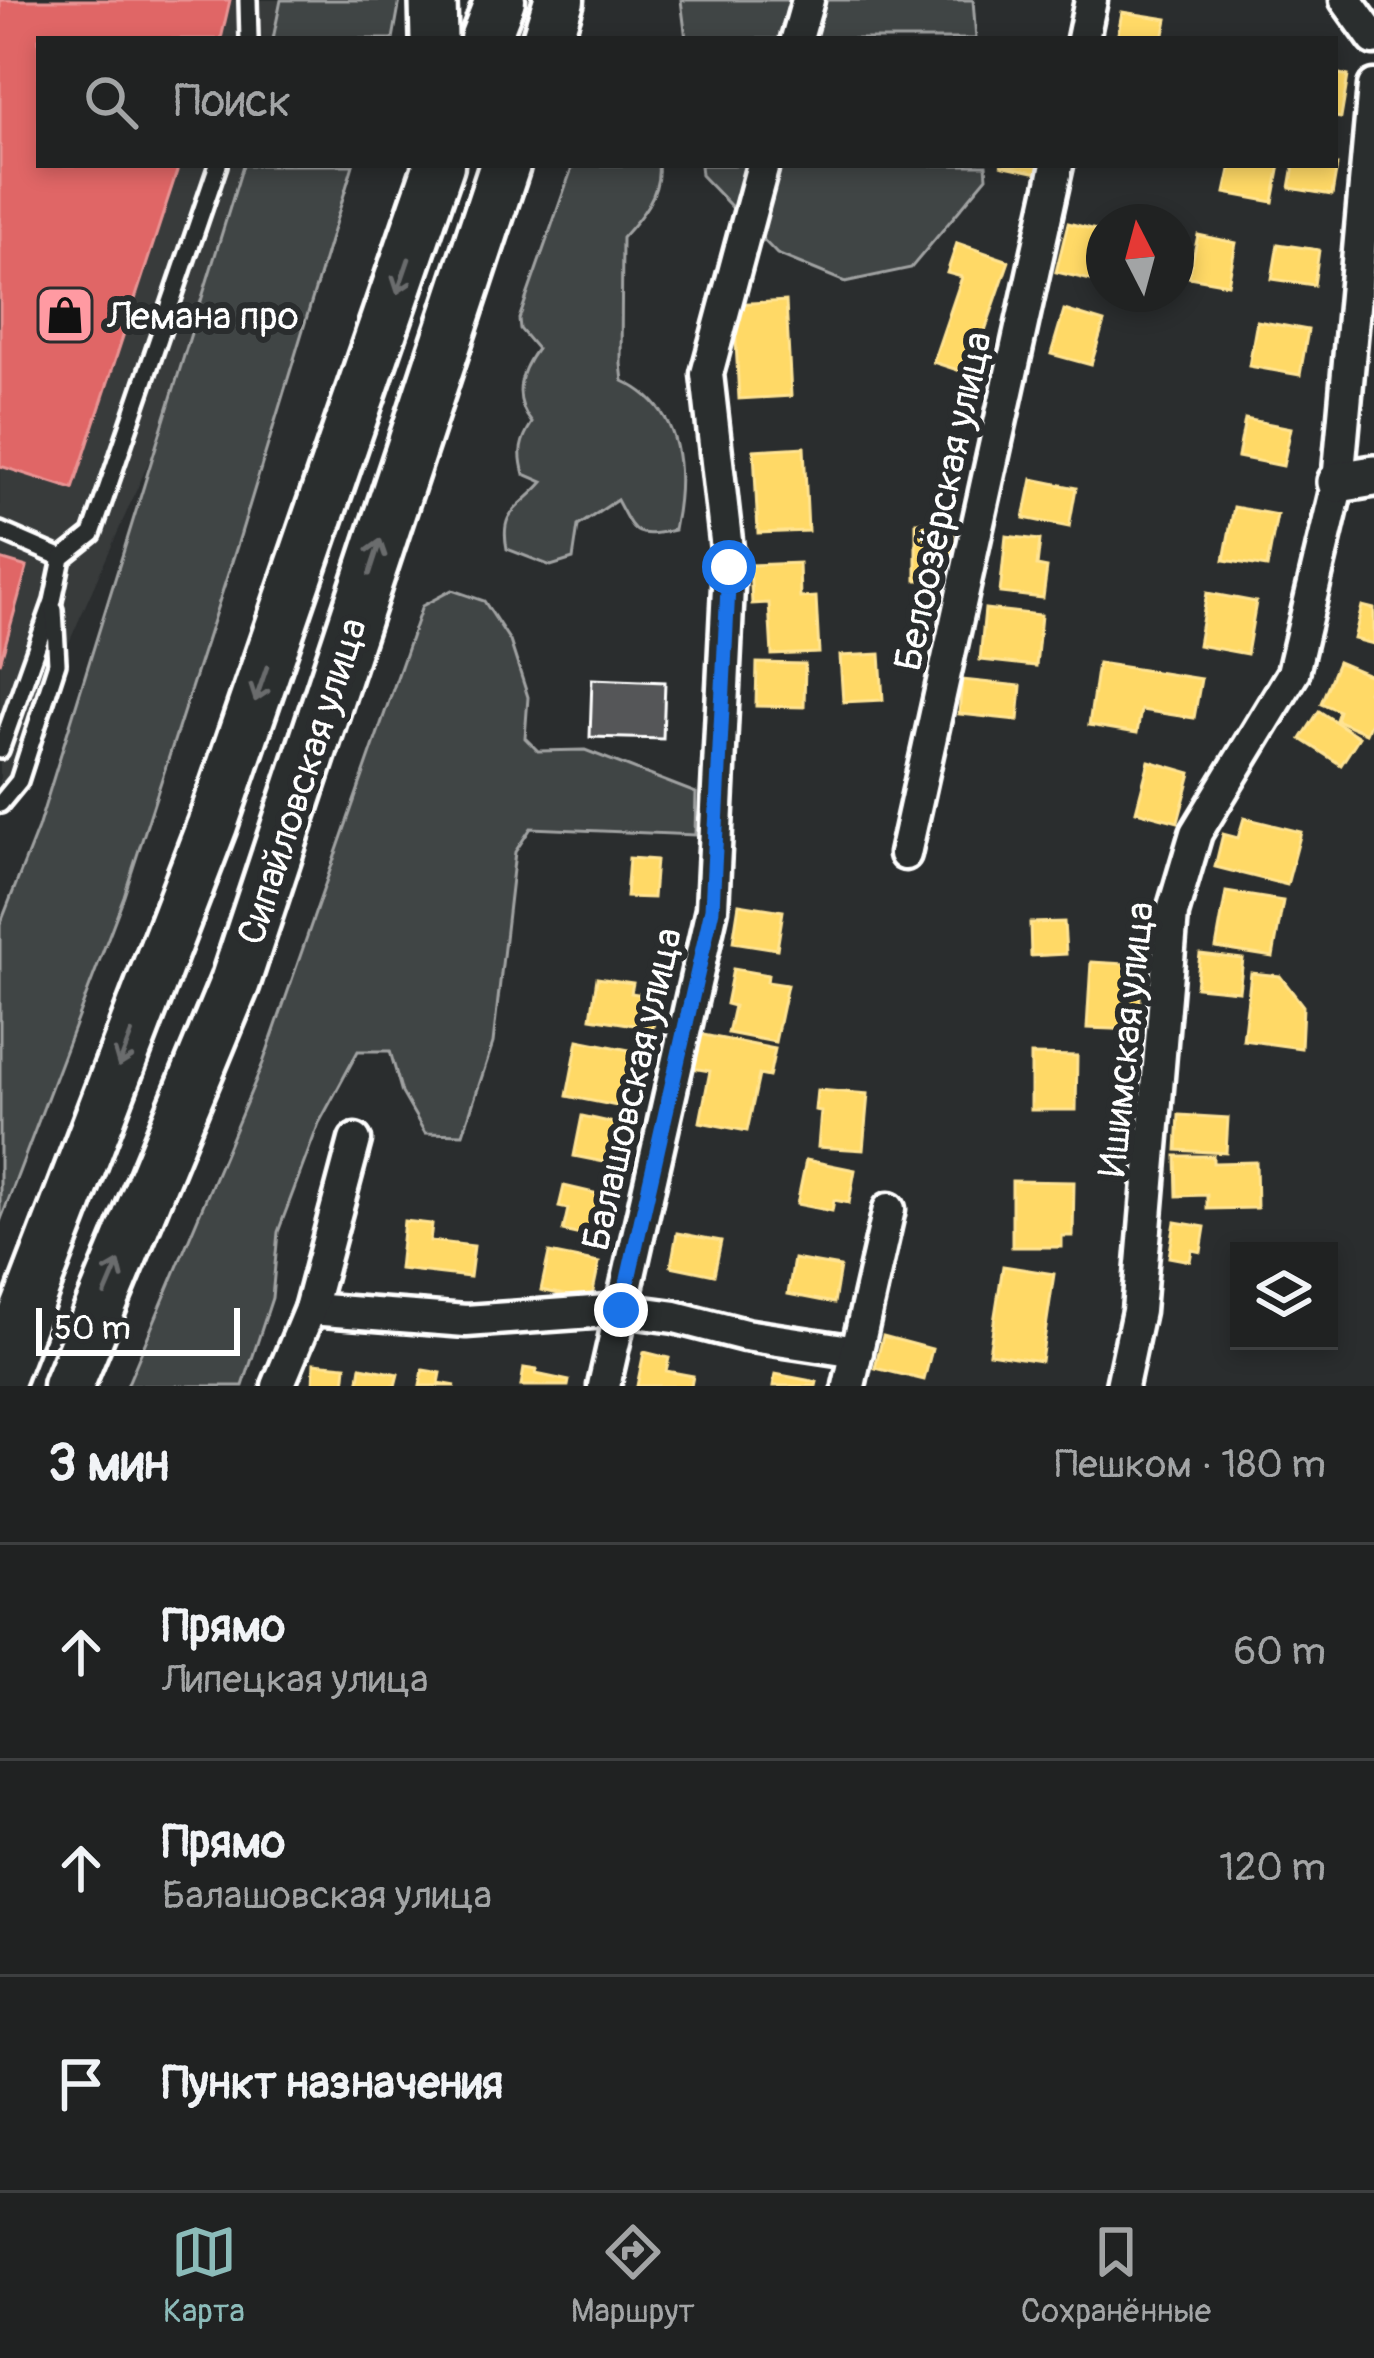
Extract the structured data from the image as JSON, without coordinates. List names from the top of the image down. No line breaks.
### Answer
{"streets":{"main road":["Сипайловская улица"],"street":["Белоозёрская улица","Ишимская улица","Балашовская улица"]},"places":{"shop":["Лемана про"]},"scale_bar":"50 m","north":"top","page":{"search":"Поиск","scale":"50 m","heading":["3 мин","Пешком · 180 m"],"list":[["Прямо","Липецкая улица","60 m"],["Прямо","Балашовская улица","120 m"],"Пункт назначения"],"nav":["Карта","Маршрут","Сохранённые"]}}
